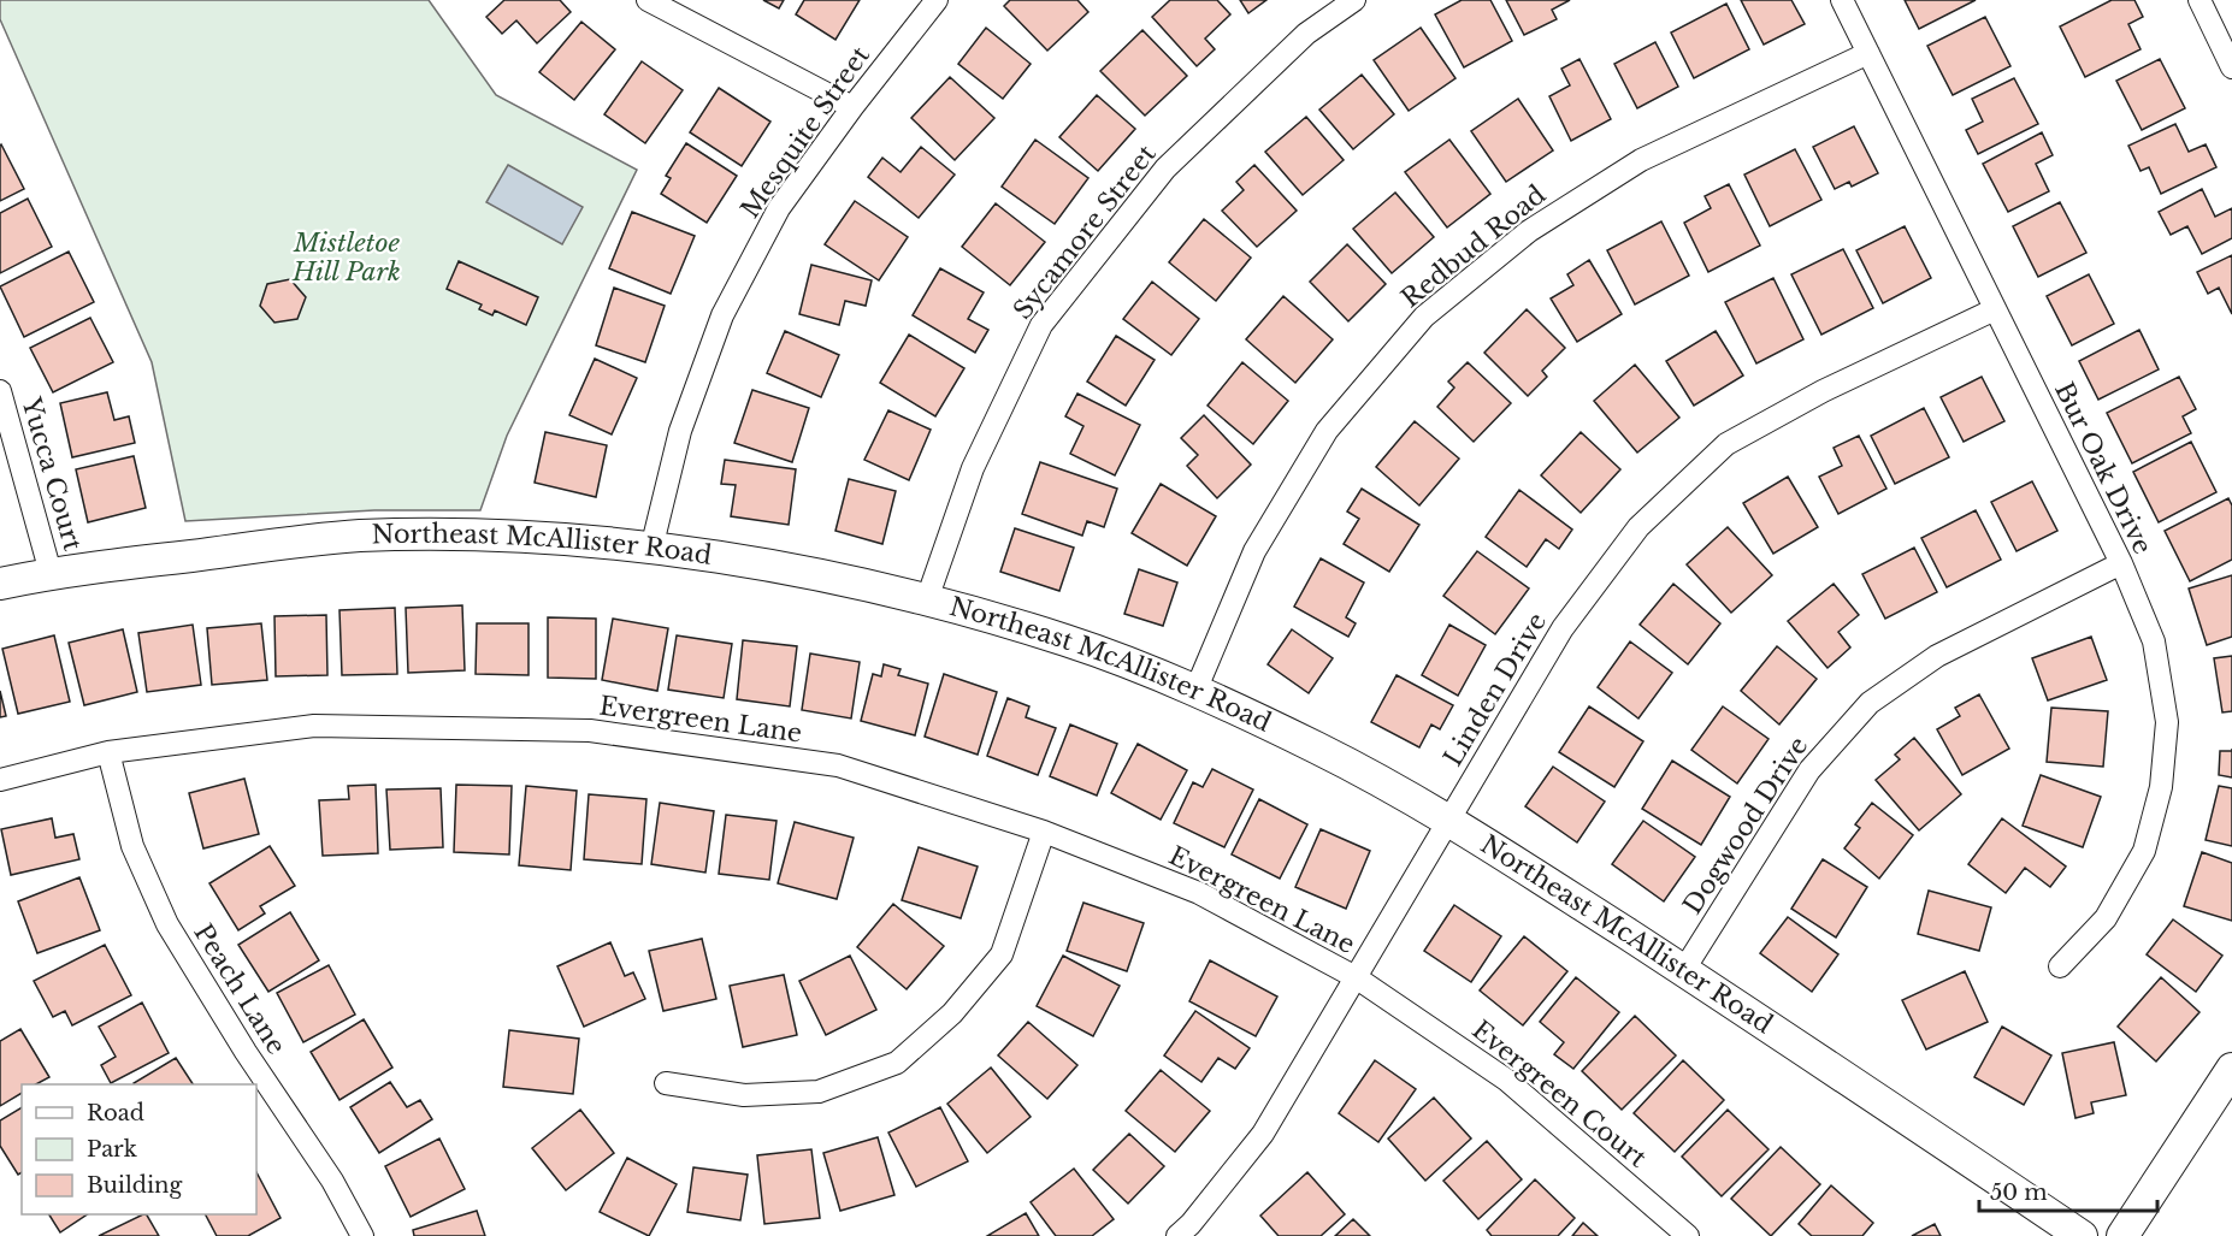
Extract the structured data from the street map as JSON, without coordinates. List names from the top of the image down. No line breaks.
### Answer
{"streets":{"street":["Mesquite Street","Sycamore Street","Redbud Road","Bur Oak Drive","Yucca Court","Northeast McAllister Road","Linden Drive","Evergreen Lane","Dogwood Drive","Peach Lane","Evergreen Court"]},"crossings":[["Mesquite Street","Northeast McAllister Road"],["Sycamore Street","Northeast McAllister Road"],["Redbud Road","Bur Oak Drive"],["Redbud Road","Northeast McAllister Road"],["Bur Oak Drive","Linden Drive"],["Bur Oak Drive","Dogwood Drive"],["Yucca Court","Northeast McAllister Road"],["Northeast McAllister Road","Linden Drive"],["Northeast McAllister Road","Dogwood Drive"],["Linden Drive","Evergreen Lane"],["Linden Drive","Evergreen Court"],["Evergreen Lane","Peach Lane"],["Evergreen Lane","Evergreen Court"]],"parks":["Mistletoe Hill Park"],"legend":["Road","Park","Building"],"scale_bar":"50 m"}
